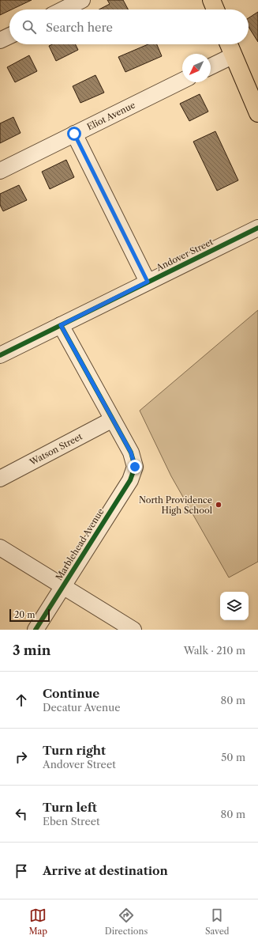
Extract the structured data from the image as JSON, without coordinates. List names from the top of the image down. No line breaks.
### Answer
{"streets":{"street":["Eliot Avenue","Andover Street","Watson Street","Marblehead Avenue"]},"crossings":[["Watson Street","Marblehead Avenue"]],"places":["North Providence High School"],"scale_bar":"20 m","north":"bottom left","page":{"search":"Search here","scale":"20 m","heading":["3 min","Walk · 210 m"],"list":[["Continue","Decatur Avenue","80 m"],["Turn right","Andover Street","50 m"],["Turn left","Eben Street","80 m"],"Arrive at destination"],"nav":["Map","Directions","Saved"]}}
